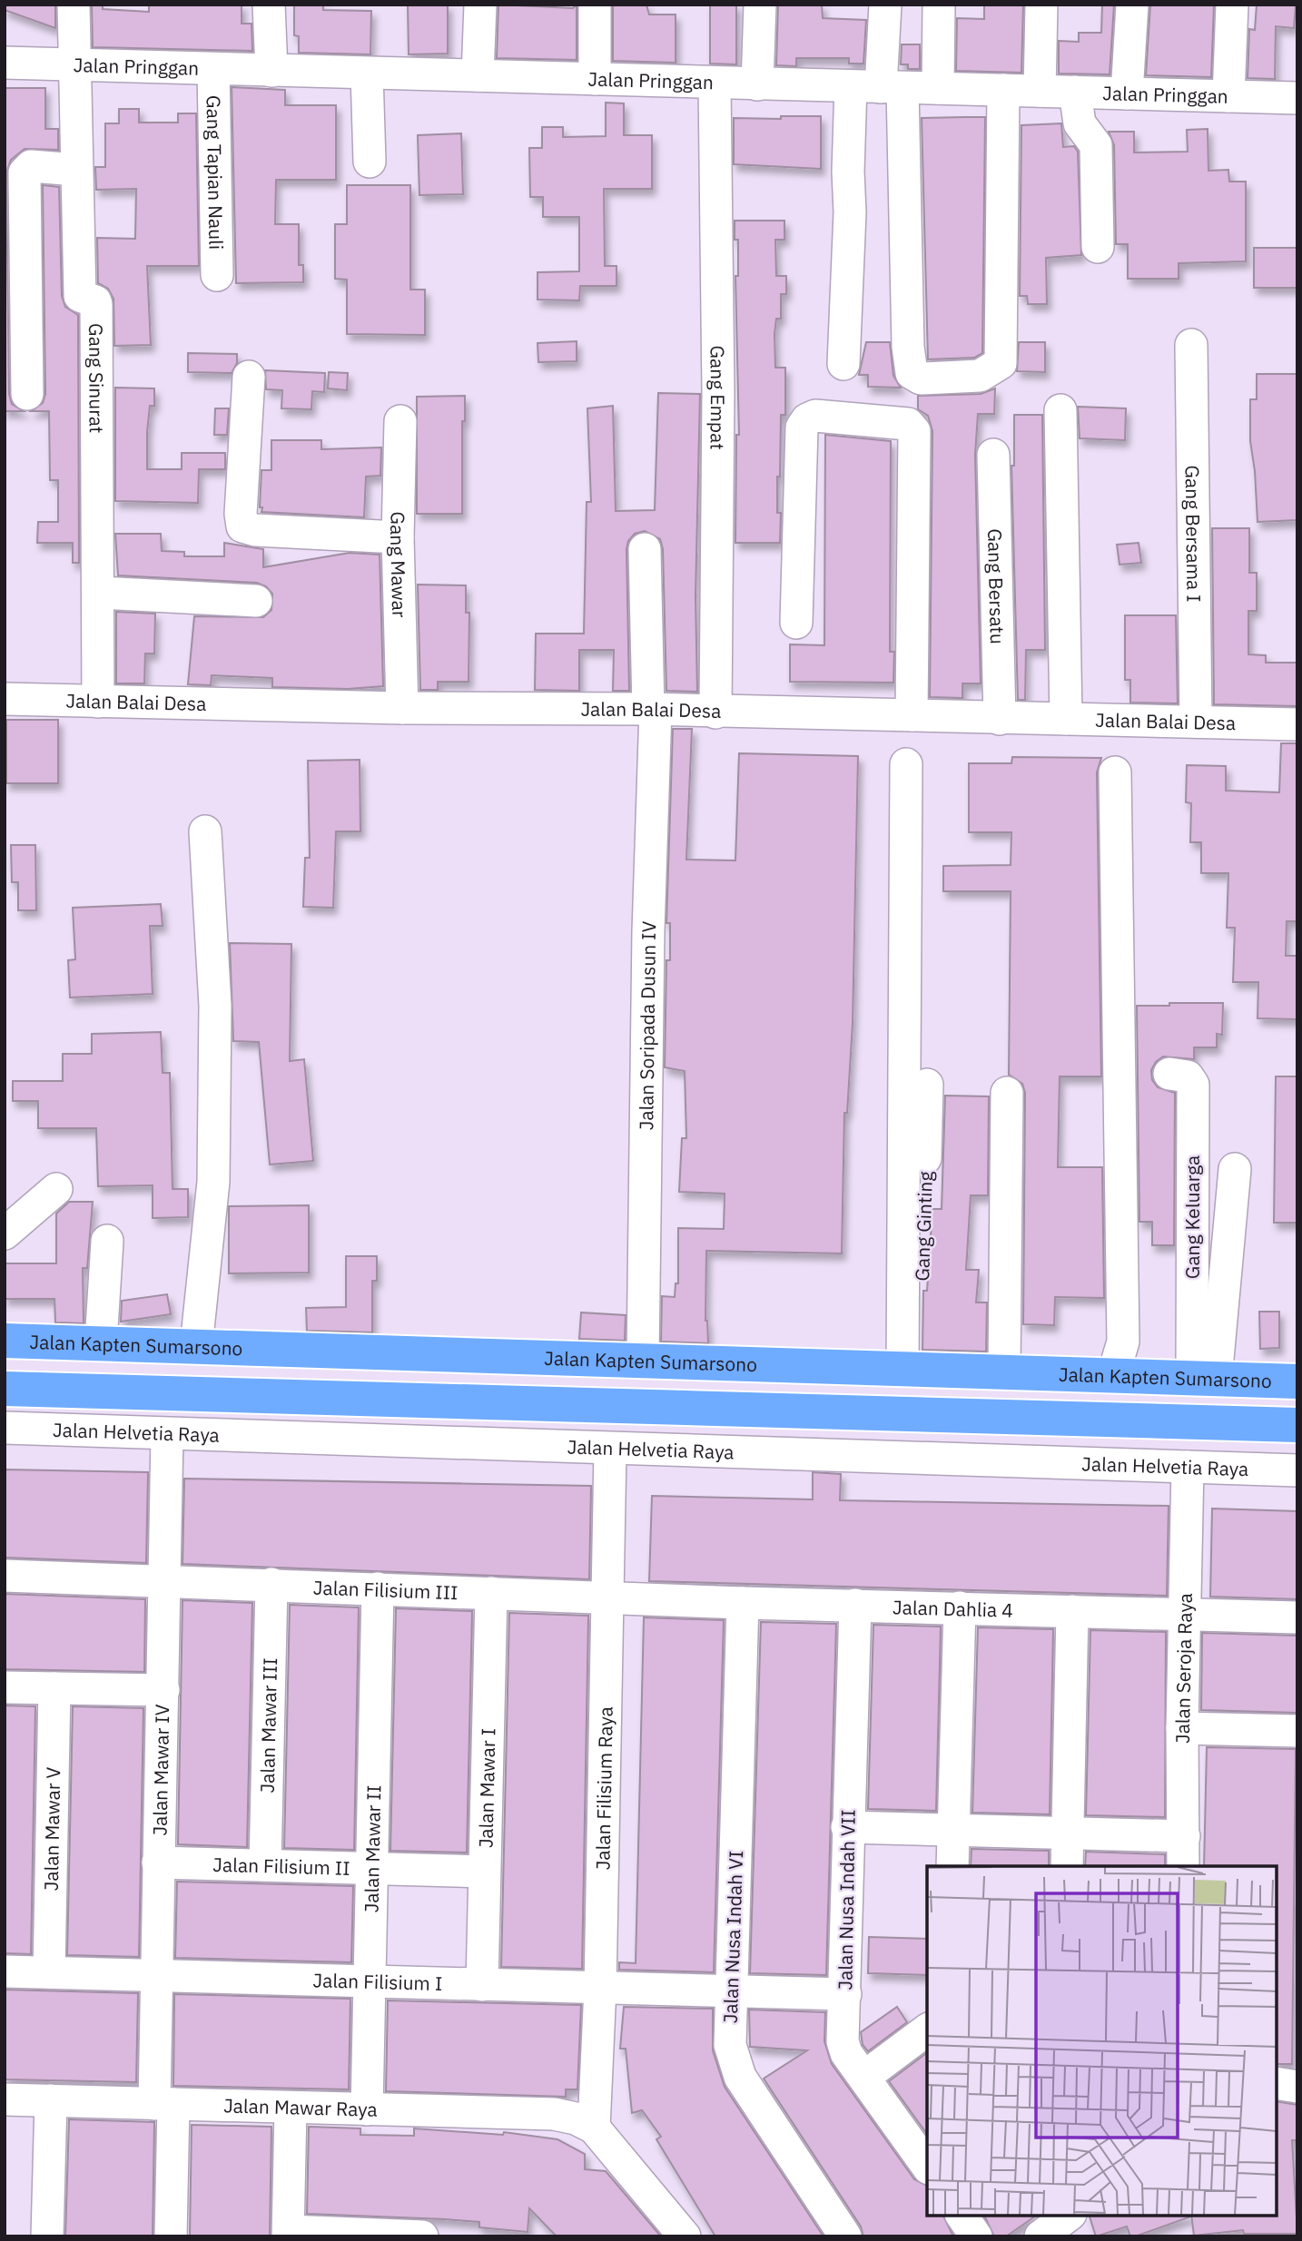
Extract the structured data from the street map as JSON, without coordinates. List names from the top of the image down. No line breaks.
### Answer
{"streets":{"highway":["Jalan Kapten Sumarsono"],"street":["Jalan Pringgan","Gang Tapian Nauli","Gang Sinurat","Gang Empat","Gang Bersama I","Gang Mawar","Gang Bersatu","Jalan Balai Desa","Jalan Soripada Dusun IV","Gang Keluarga","Gang Ginting","Jalan Helvetia Raya","Jalan Filisium III","Jalan Dahlia 4","Jalan Seroja Raya","Jalan Mawar III","Jalan Mawar IV","Jalan Filisium Raya","Jalan Mawar I","Jalan Mawar V","Jalan Mawar II","Jalan Filisium II","Jalan Nusa Indah VII","Jalan Nusa Indah VI","Jalan Filisium I","Jalan Mawar Raya"]},"crossings":[["Jalan Pringgan","Gang Tapian Nauli"],["Jalan Pringgan","Gang Sinurat"],["Jalan Pringgan","Gang Empat"],["Gang Sinurat","Jalan Balai Desa"],["Gang Empat","Jalan Balai Desa"],["Gang Bersama I","Jalan Balai Desa"],["Gang Mawar","Jalan Balai Desa"],["Gang Bersatu","Jalan Balai Desa"],["Jalan Balai Desa","Jalan Soripada Dusun IV"],["Jalan Soripada Dusun IV","Jalan Kapten Sumarsono"],["Gang Keluarga","Jalan Kapten Sumarsono"],["Gang Ginting","Jalan Kapten Sumarsono"],["Jalan Helvetia Raya","Jalan Seroja Raya"],["Jalan Helvetia Raya","Jalan Mawar IV"],["Jalan Helvetia Raya","Jalan Filisium Raya"],["Jalan Filisium III","Jalan Dahlia 4"],["Jalan Filisium III","Jalan Mawar III"],["Jalan Filisium III","Jalan Mawar IV"],["Jalan Filisium III","Jalan Filisium Raya"],["Jalan Filisium III","Jalan Mawar I"],["Jalan Filisium III","Jalan Mawar II"],["Jalan Dahlia 4","Jalan Seroja Raya"],["Jalan Dahlia 4","Jalan Filisium Raya"],["Jalan Dahlia 4","Jalan Nusa Indah VII"],["Jalan Dahlia 4","Jalan Nusa Indah VI"],["Jalan Mawar III","Jalan Filisium II"],["Jalan Mawar IV","Jalan Filisium II"],["Jalan Mawar IV","Jalan Filisium I"],["Jalan Mawar IV","Jalan Mawar Raya"],["Jalan Filisium Raya","Jalan Filisium I"],["Jalan Filisium Raya","Jalan Mawar Raya"],["Jalan Mawar I","Jalan Filisium II"],["Jalan Mawar I","Jalan Filisium I"],["Jalan Mawar V","Jalan Filisium I"],["Jalan Mawar II","Jalan Filisium II"],["Jalan Mawar II","Jalan Filisium I"],["Jalan Mawar II","Jalan Mawar Raya"],["Jalan Nusa Indah VII","Jalan Filisium I"],["Jalan Nusa Indah VI","Jalan Filisium I"]]}
